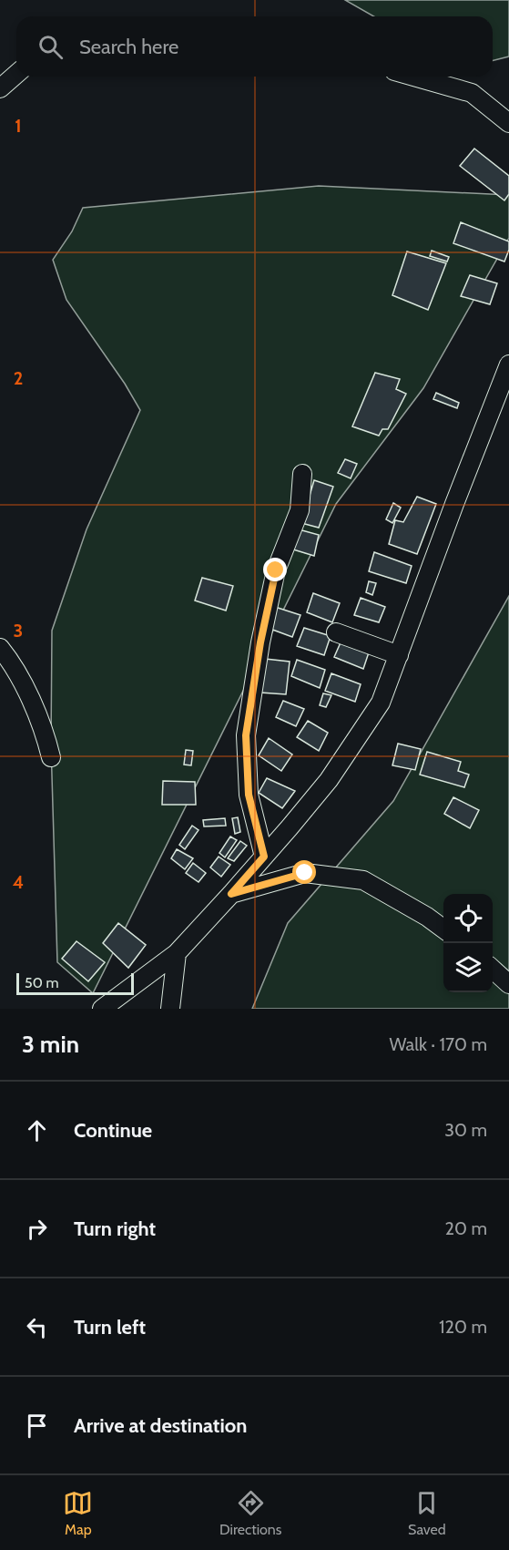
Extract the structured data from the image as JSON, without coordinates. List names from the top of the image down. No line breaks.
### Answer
{"scale_bar":"50 m","page":{"search":"Search here","scale":"50 m","heading":["3 min","Walk · 170 m"],"list":[["Continue","30 m"],["Turn right","20 m"],["Turn left","120 m"],"Arrive at destination"],"nav":["Map","Directions","Saved"]},"grid":{"rows":["1","2","3","4"]}}
